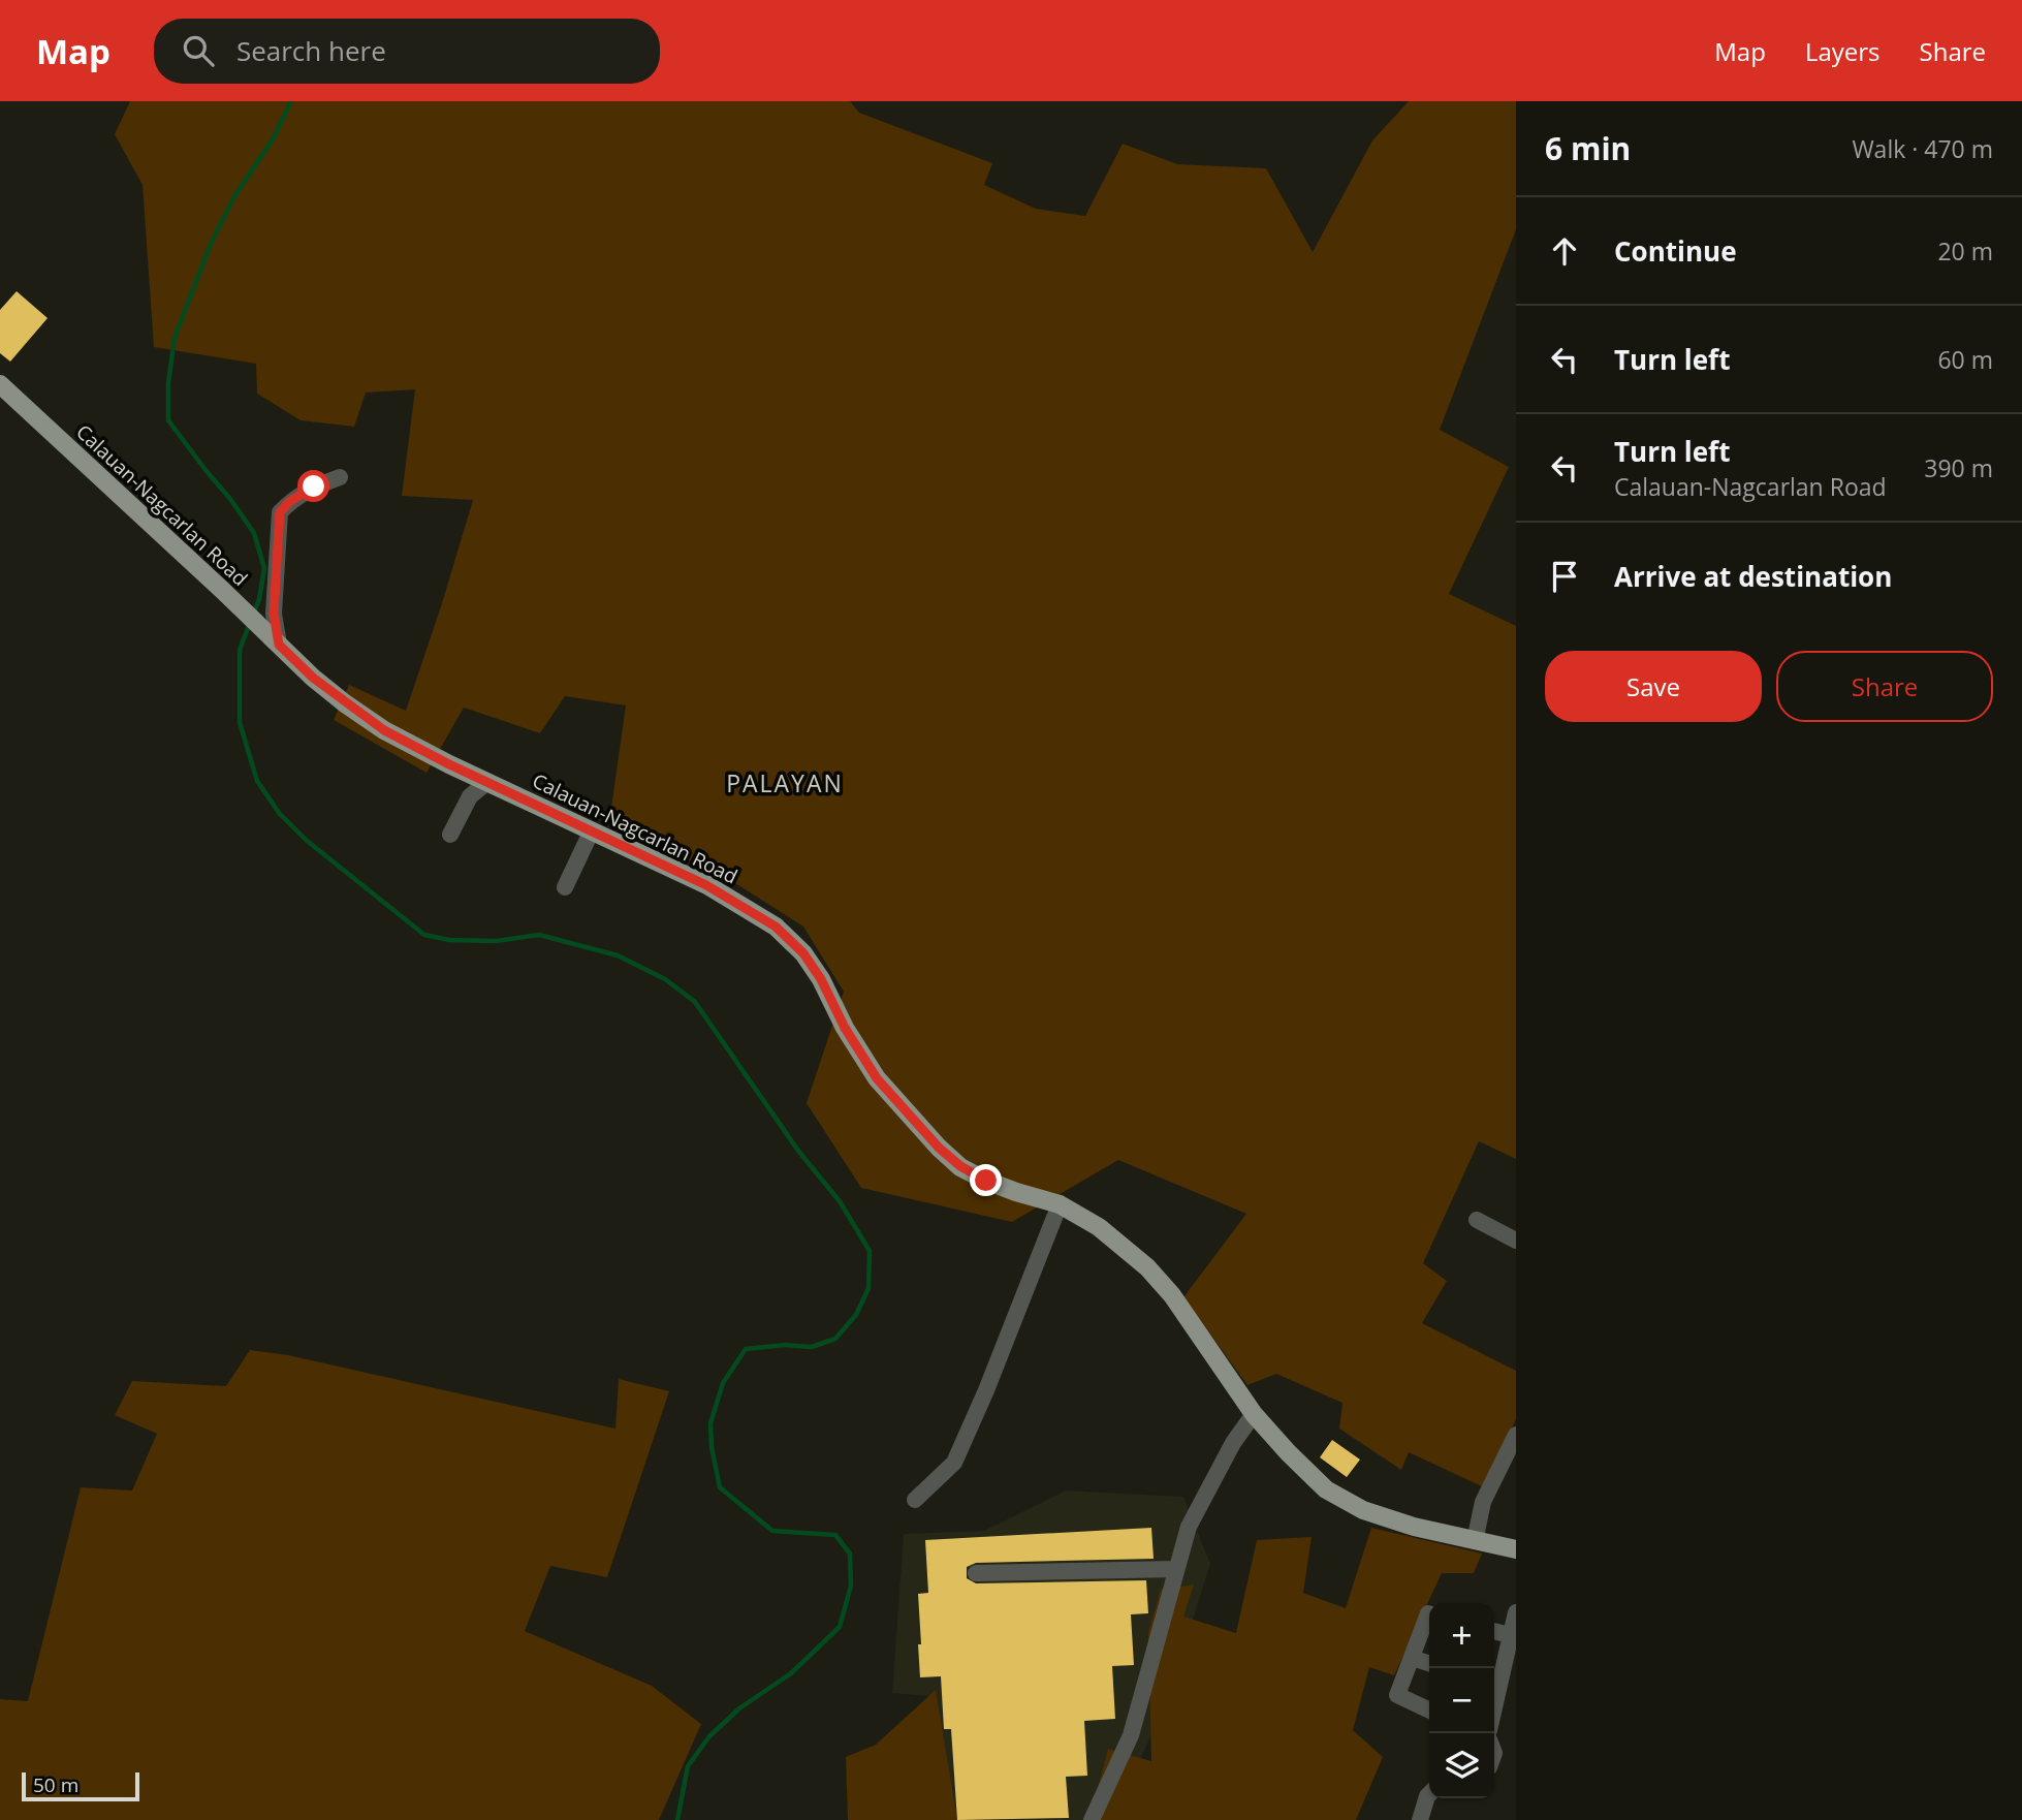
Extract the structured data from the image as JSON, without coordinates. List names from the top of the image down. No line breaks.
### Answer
{"streets":{"main road":["Calauan-Nagcarlan Road"]},"districts":["PALAYAN"],"scale_bar":"50 m","page":{"header":"Map","search":"Search here","nav":["Map","Layers","Share"],"heading":["6 min","Walk · 470 m"],"list":[["Continue","20 m"],["Turn left","60 m"],["Turn left","Calauan-Nagcarlan Road","390 m"],"Arrive at destination"],"buttons":["Save","Share"],"map_buttons":["+","−"],"scale":"50 m"}}
